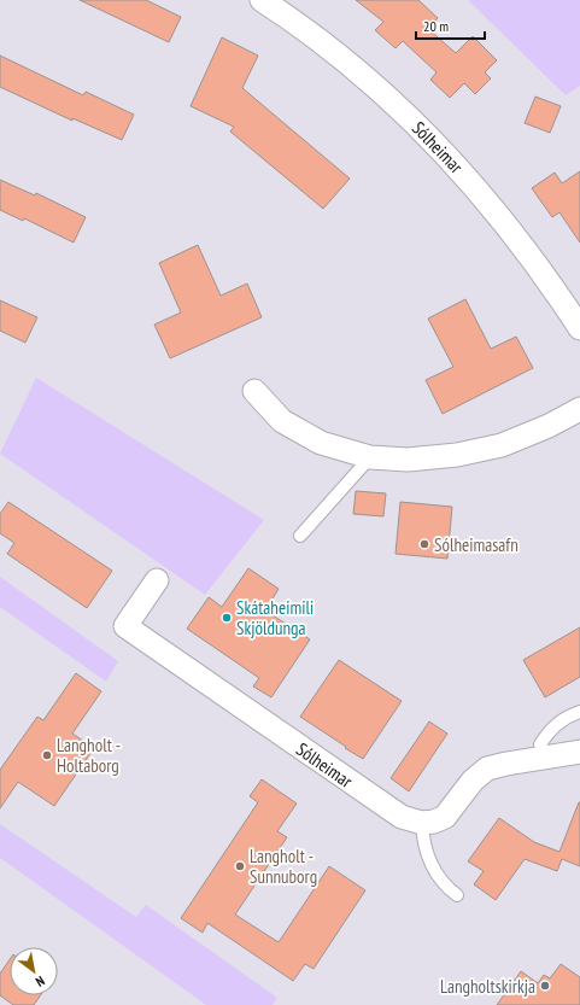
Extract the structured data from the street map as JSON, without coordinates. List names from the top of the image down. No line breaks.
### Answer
{"streets":{"street":["Sólheimar"]},"places":["Sólheimasafn","Skátaheimili Skjöldunga","Langholt - Holtaborg","Langholt - Sunnuborg","Langholtskirkja"],"scale_bar":"20 m","north":"bottom right"}
